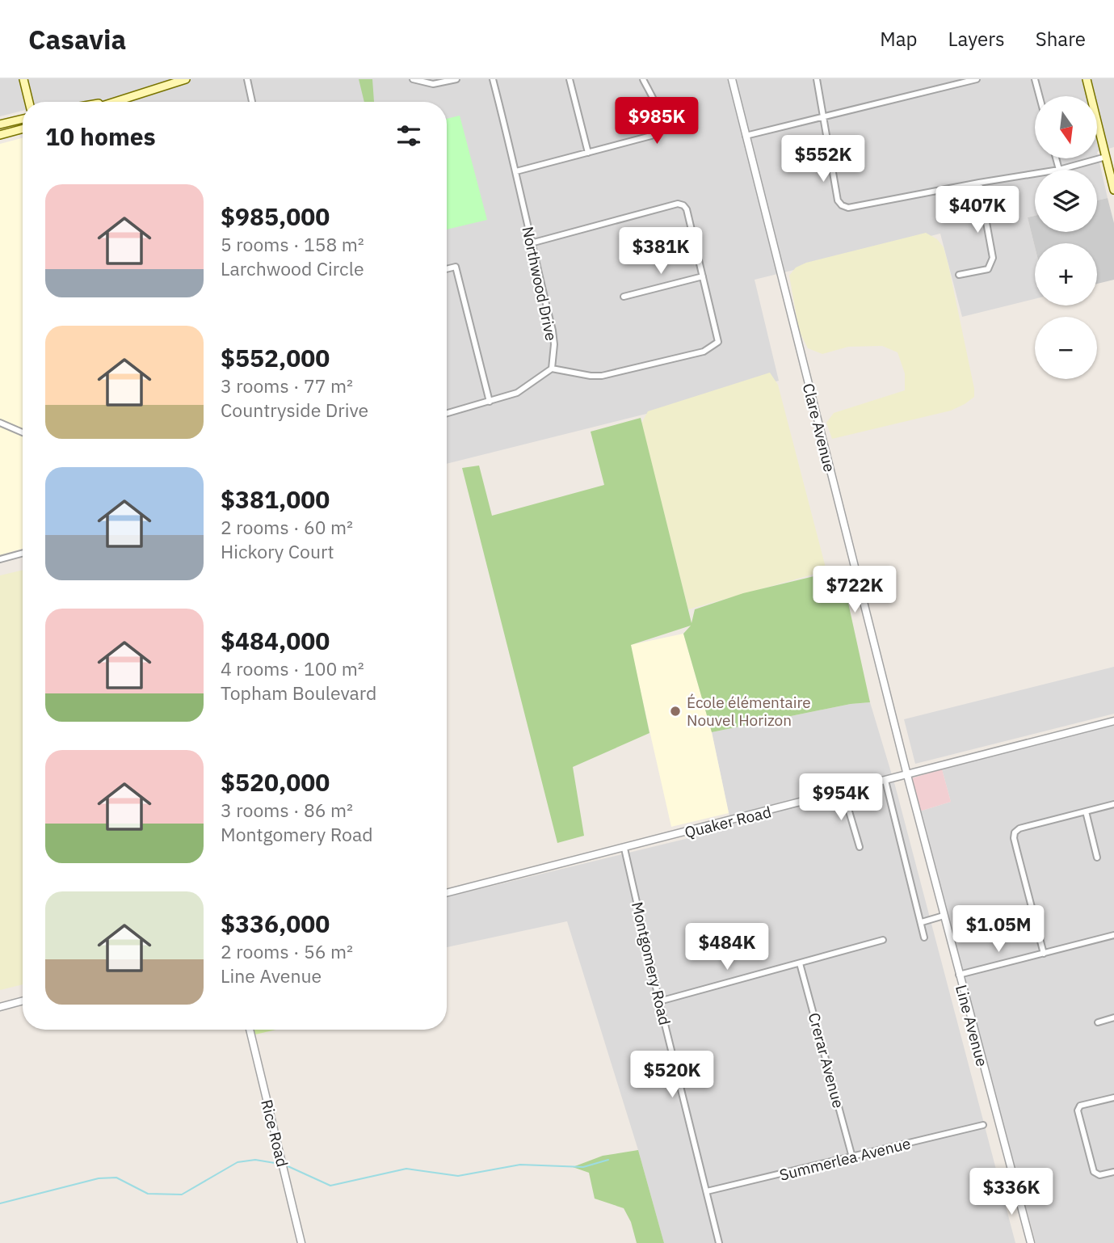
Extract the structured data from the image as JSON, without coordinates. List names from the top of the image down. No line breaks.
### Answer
{"streets":{"street":["Northwood Drive","Clare Avenue","Quaker Road","Montgomery Road","Line Avenue","Crerar Avenue","Rice Road","Summerlea Avenue"]},"crossings":[["Clare Avenue","Quaker Road"],["Clare Avenue","Line Avenue"],["Quaker Road","Montgomery Road"],["Quaker Road","Line Avenue"],["Montgomery Road","Summerlea Avenue"],["Crerar Avenue","Summerlea Avenue"]],"places":["École élémentaire Nouvel Horizon"],"north":"bottom","page":{"header":"Casavia","nav":["Map","Layers","Share"],"map_buttons":["+","−"],"price":["$985K","$552K","$407K","$381K","$722K","$954K","$1.05M","$484K","$520K","$336K"],"heading":"10 homes","list":[{"name":"$985,000","note":"5 rooms · 158 m² · Larchwood Circle"},{"name":"$552,000","note":"3 rooms · 77 m² · Countryside Drive"},{"name":"$381,000","note":"2 rooms · 60 m² · Hickory Court"},{"name":"$484,000","note":"4 rooms · 100 m² · Topham Boulevard"},{"name":"$520,000","note":"3 rooms · 86 m² · Montgomery Road"},{"name":"$336,000","note":"2 rooms · 56 m² · Line Avenue"}]}}
